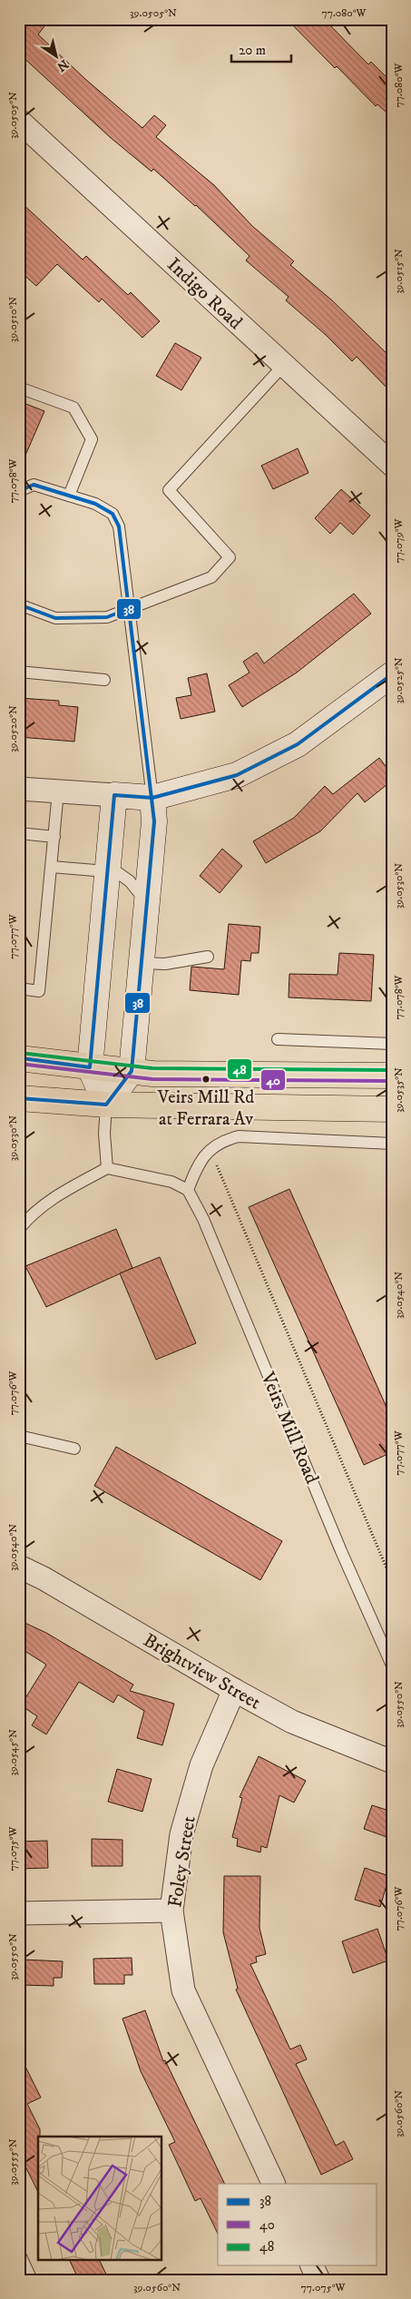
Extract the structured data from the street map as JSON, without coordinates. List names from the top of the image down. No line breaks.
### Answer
{"streets":{"street":["Indigo Road","Brightview Street","Foley Street"],"lane":["Veirs Mill Road"]},"crossings":[["Brightview Street","Foley Street"]],"places":["Veirs Mill Rd at Ferrara Av"],"lines":["transit line 38","transit line 48","transit line 40"],"legend":["38","40","48"],"scale_bar":"20 m","north":"bottom right","coordinates":["39.0505°N","77.080°W","39.0515°N","39.0510°N","77.078°W","77.079°W","39.0525°N","39.0520°N","39.0530°N","77.077°W","39.0535°N","39.0540°N","77.076°W","39.0550°N","39.0545°N","77.075°W","39.0560°N","39.0555°N"]}
